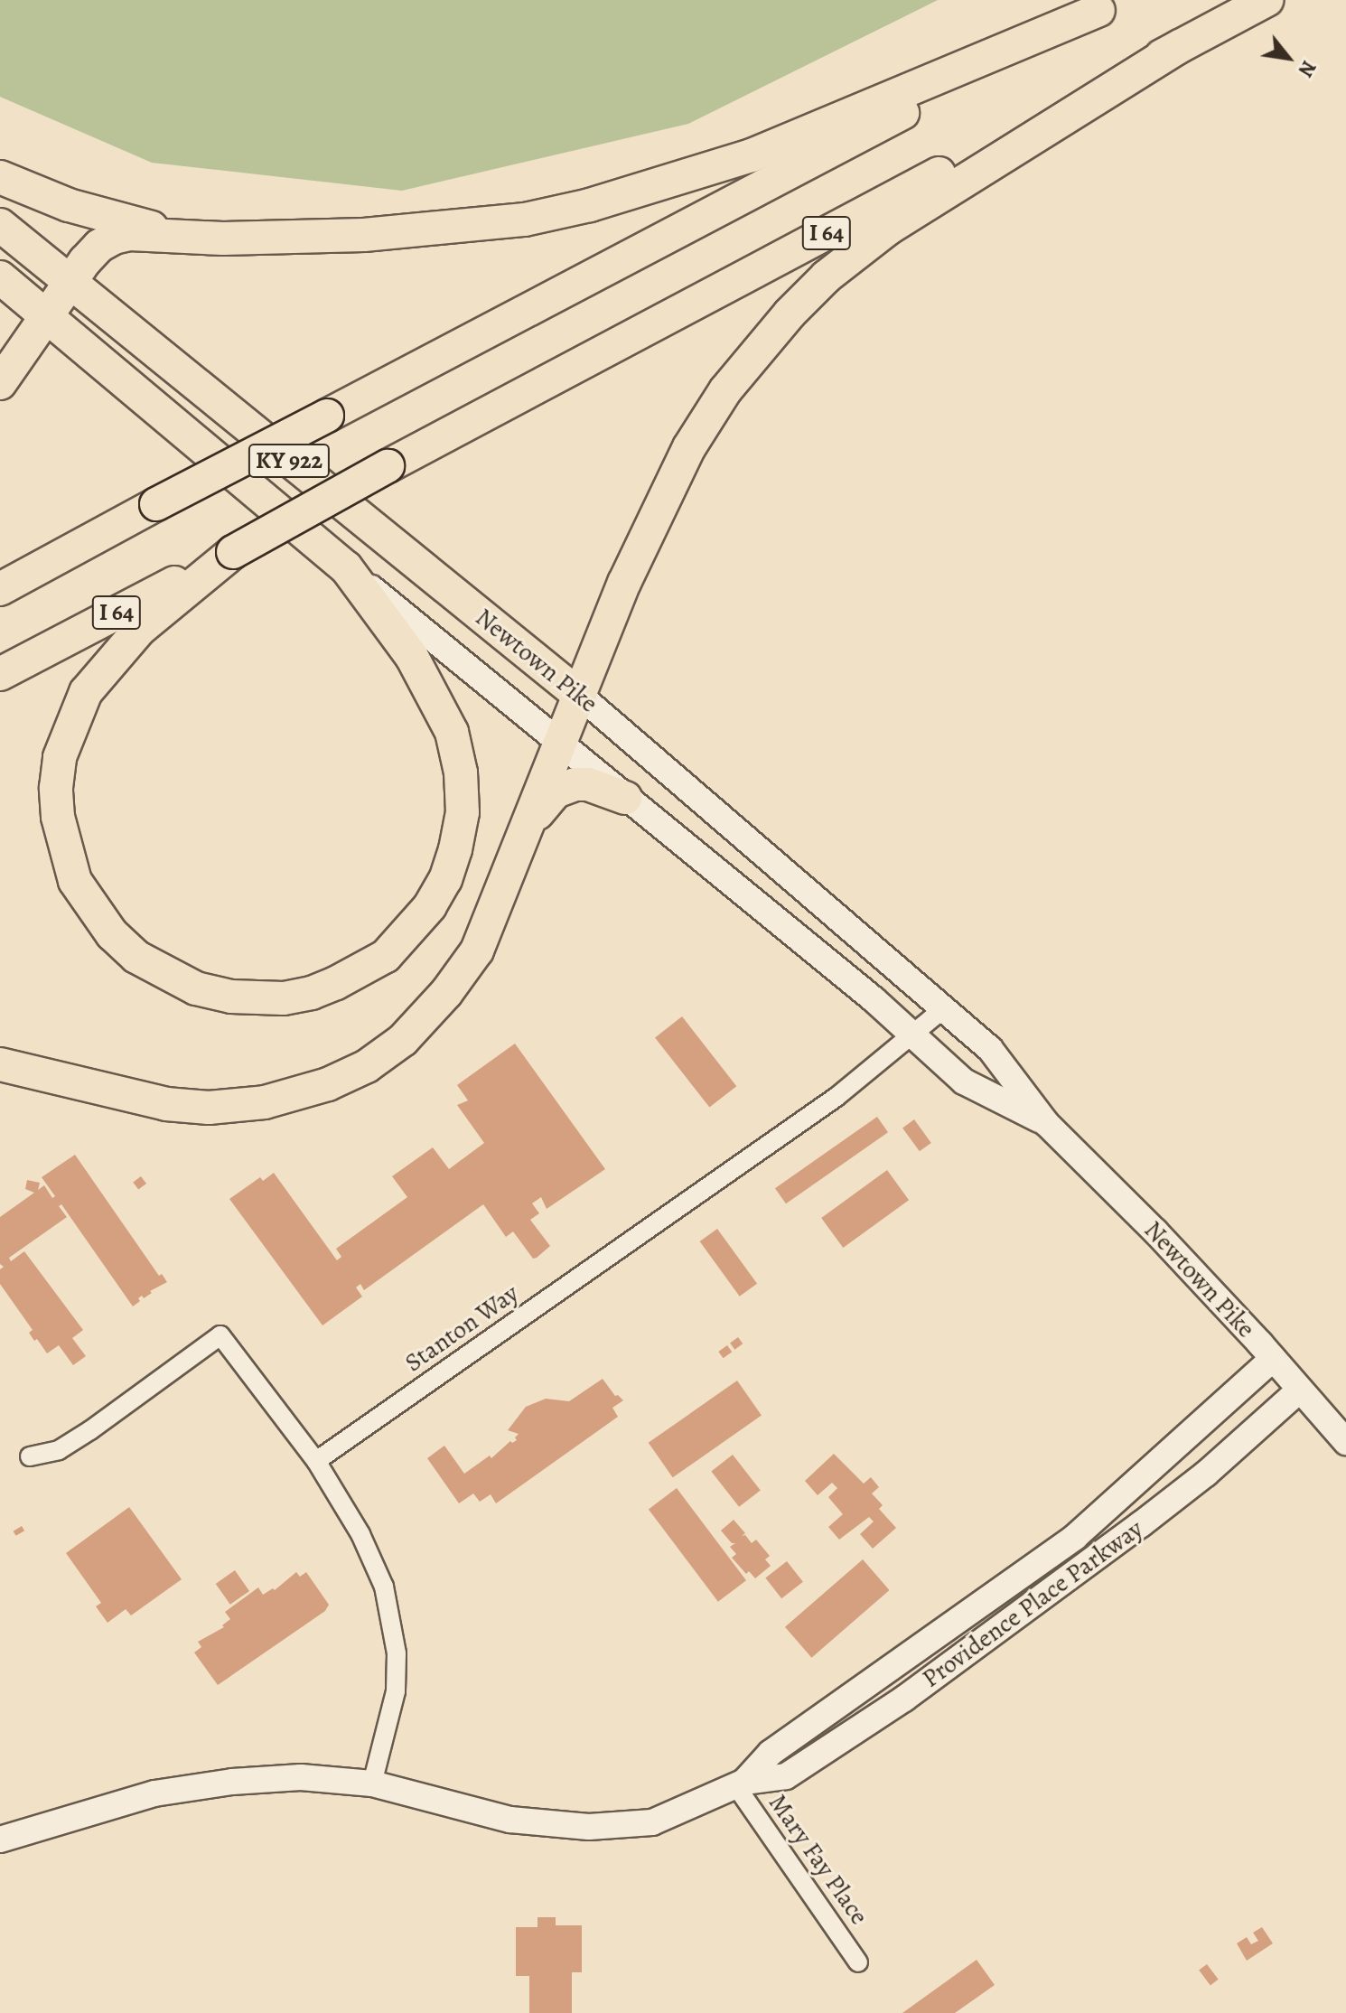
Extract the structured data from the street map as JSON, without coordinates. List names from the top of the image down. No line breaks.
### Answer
{"streets":{"highway":["I 64","KY 922","Newtown Pike"],"street":["Stanton Way","Providence Place Parkway","Mary Fay Place"]},"crossings":[["Newtown Pike","Stanton Way"],["Newtown Pike","Providence Place Parkway"],["Providence Place Parkway","Mary Fay Place"]],"north":"bottom right"}
